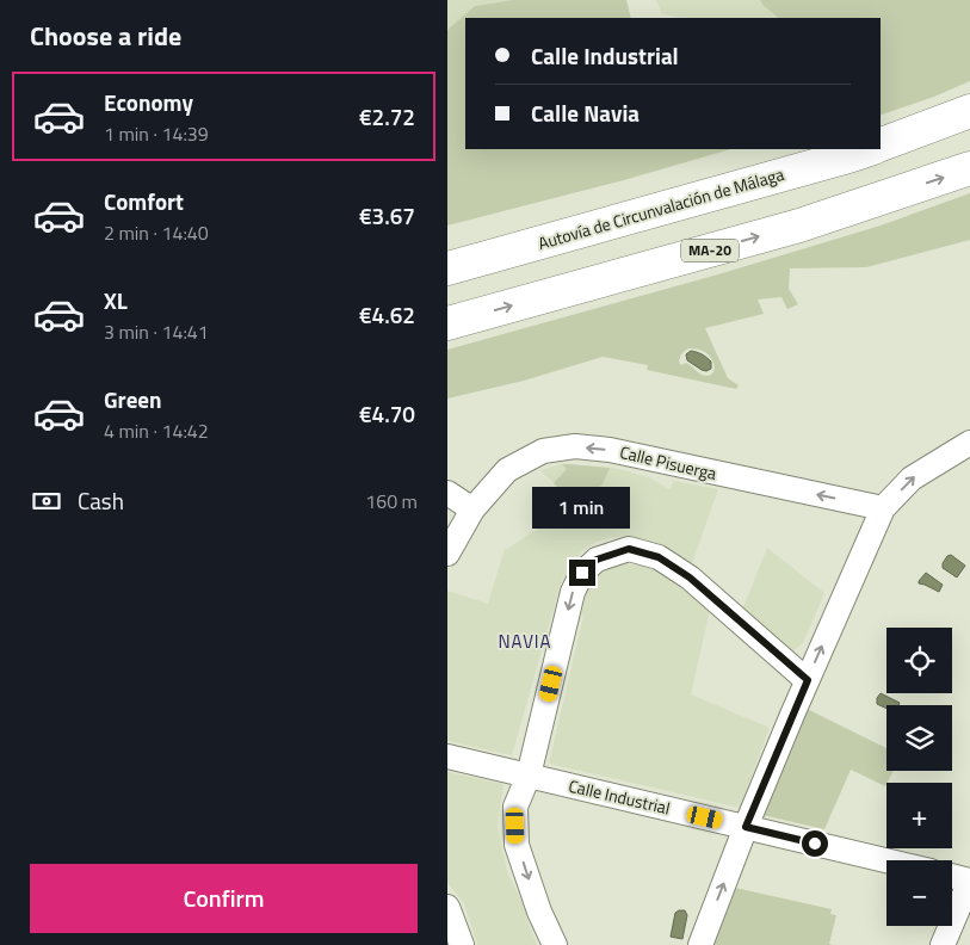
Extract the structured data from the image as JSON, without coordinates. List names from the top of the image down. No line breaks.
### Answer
{"streets":{"highway":["Autovía de Circunvalación de Málaga","MA-20"],"street":["Calle Pisuerga","Calle Industrial"]},"one_way":["Calle Pisuerga"],"districts":["NAVIA"],"page":{"heading":"Choose a ride","banner":["Calle Industrial","Calle Navia"],"list":[{"name":"Economy","note":"1 min · 14:39","value":"€2.72"},{"name":"Comfort","note":"2 min · 14:40","value":"€3.67"},{"name":"XL","note":"3 min · 14:41","value":"€4.62"},{"name":"Green","note":"4 min · 14:42","value":"€4.70"}],"pay":["Cash","160 m"],"bubble":"1 min","map_buttons":["+","−"],"buttons":"Confirm"}}
